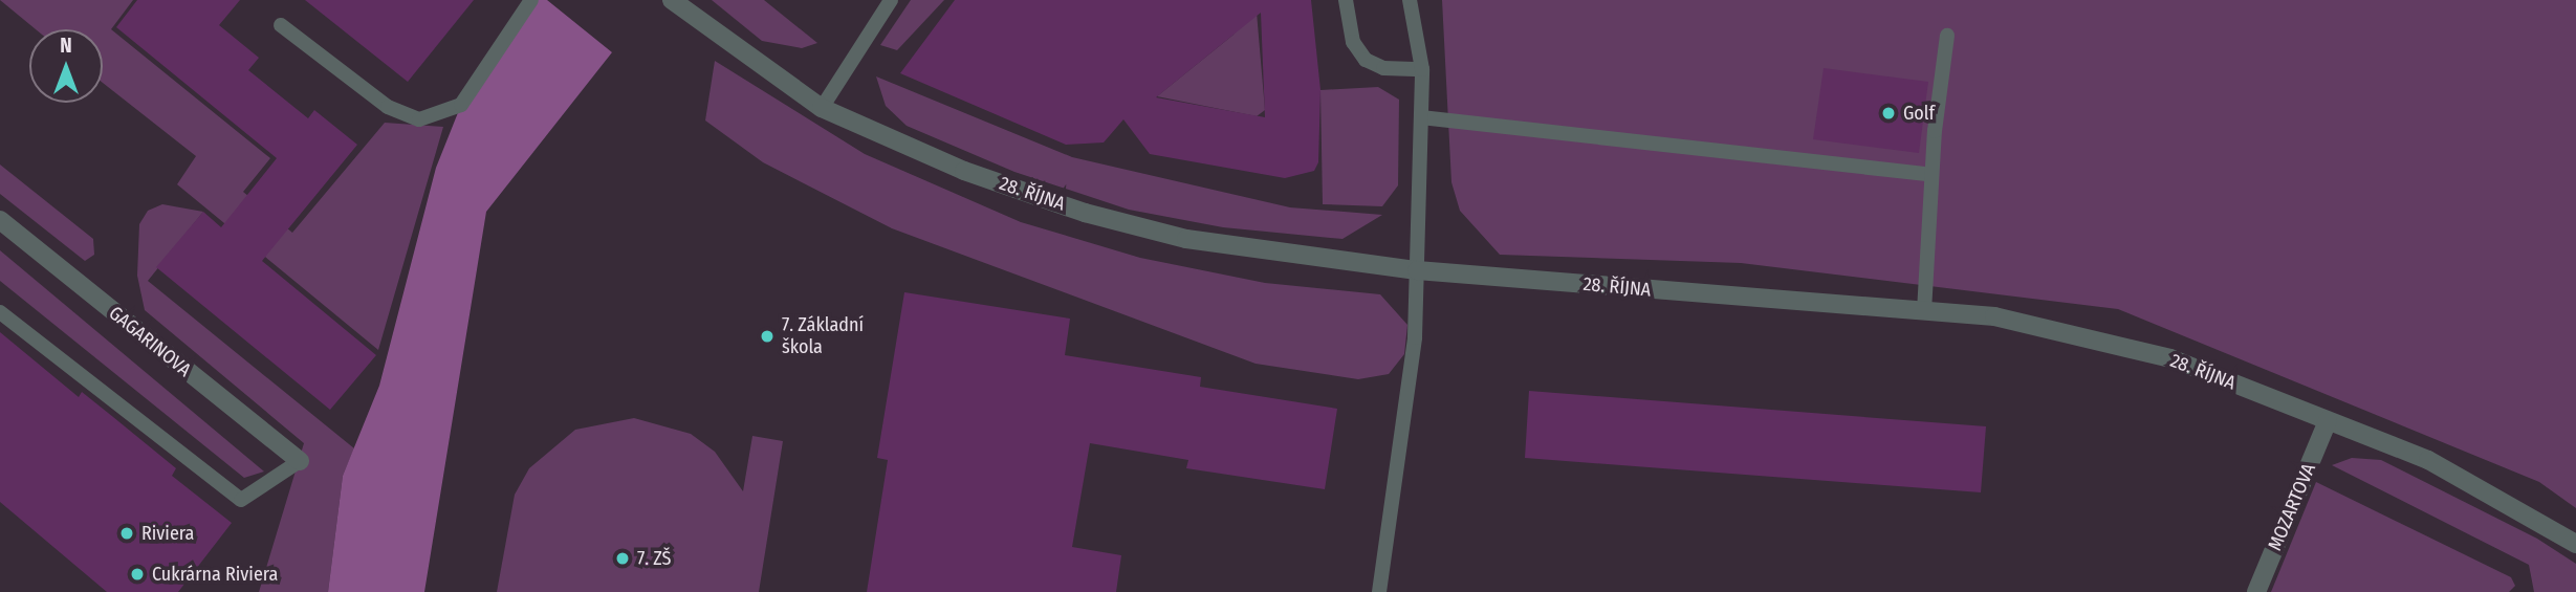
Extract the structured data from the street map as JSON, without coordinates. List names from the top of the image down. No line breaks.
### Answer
{"streets":{"street":["28. ŘÍJNA","GAGARINOVA","MOZARTOVA"]},"crossings":[["28. ŘÍJNA","MOZARTOVA"]],"places":["Golf","7. Základní škola","Riviera","7. ZŠ","Cukrárna Riviera"],"north":"top"}
